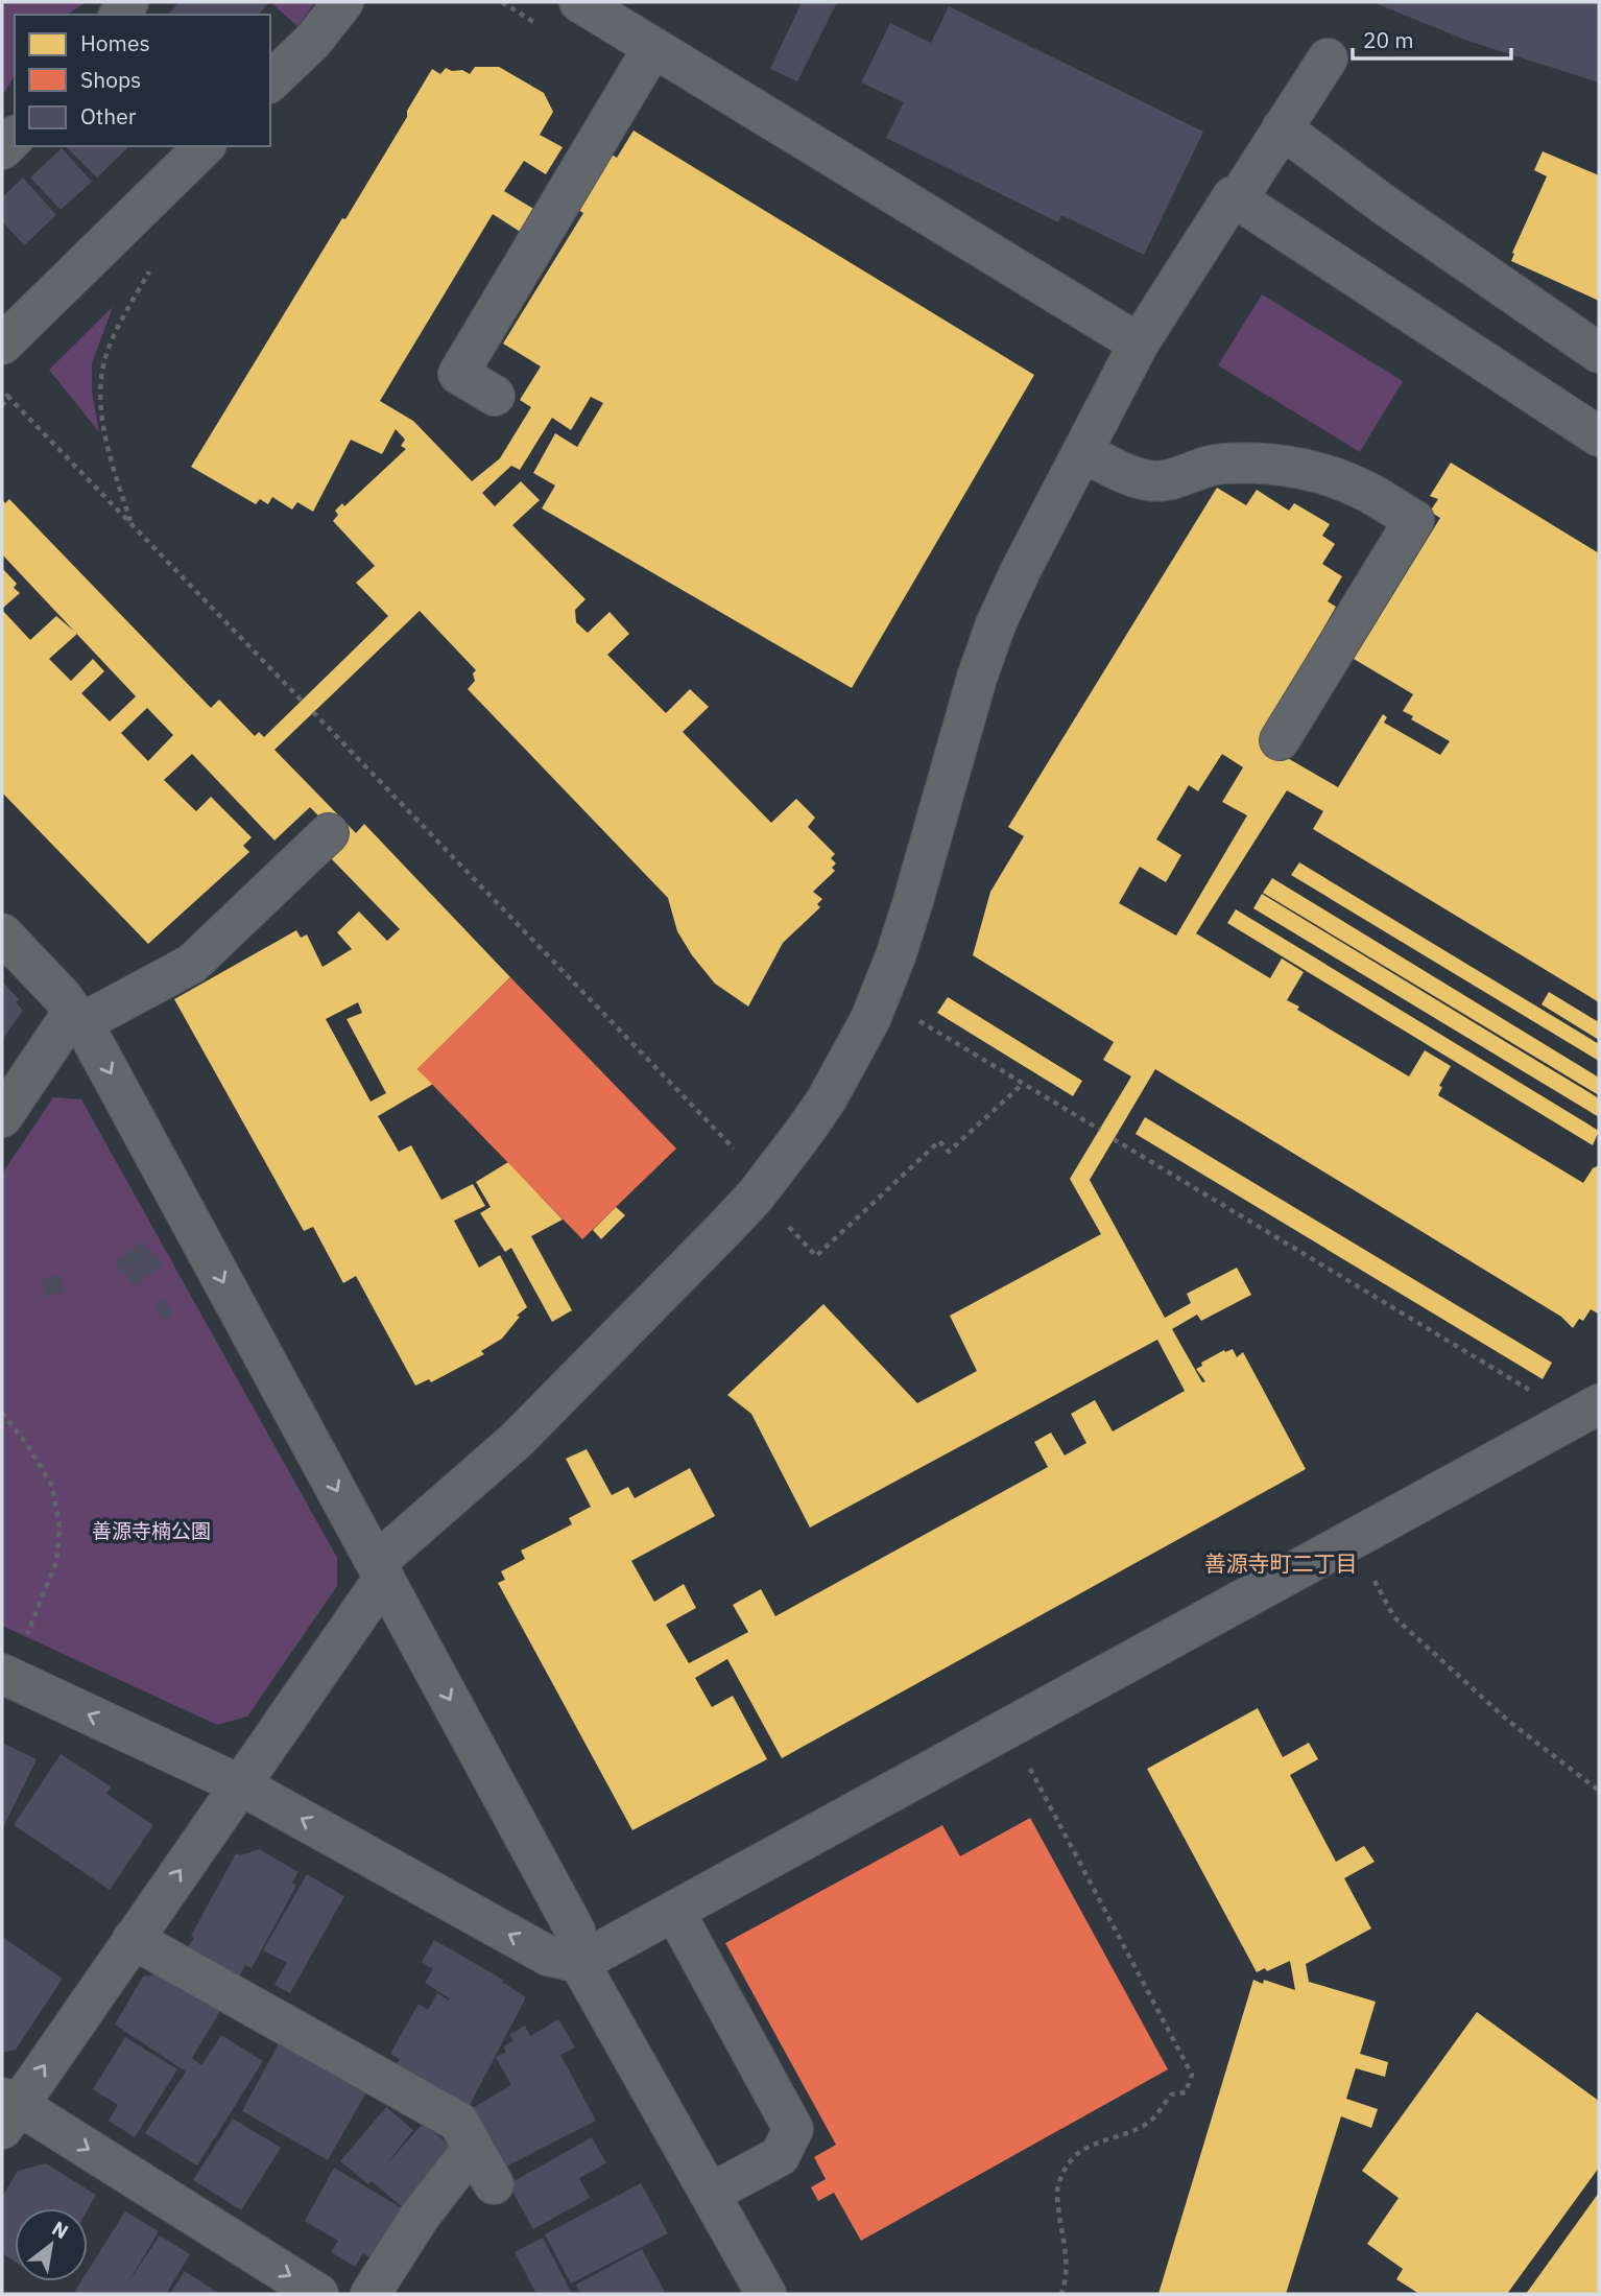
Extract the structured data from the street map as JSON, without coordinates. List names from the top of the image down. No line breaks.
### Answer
{"districts":["善源寺町二丁目"],"parks":["善源寺楠公園"],"legend":["Homes","Shops","Other"],"scale_bar":"20 m","north":"top right"}
